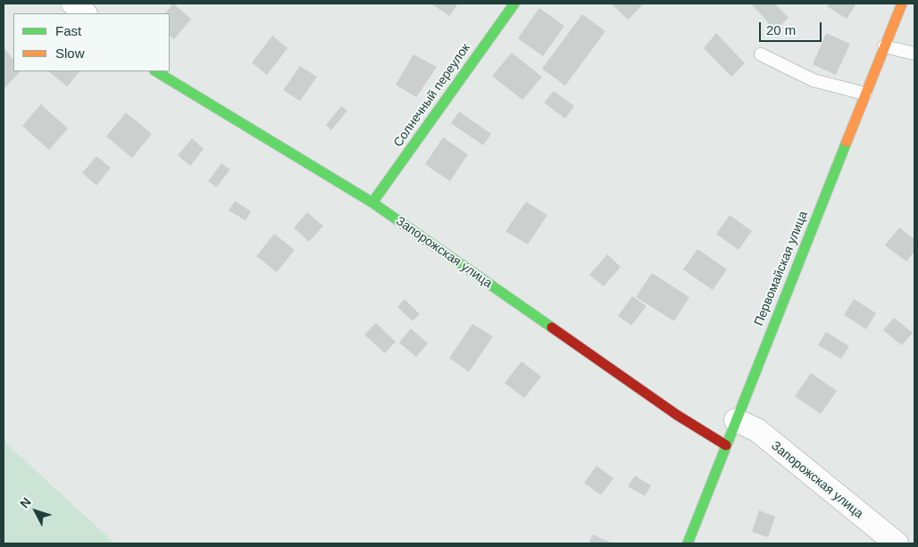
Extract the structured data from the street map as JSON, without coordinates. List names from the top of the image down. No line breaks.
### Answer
{"streets":{"street":["Солнечный переулок","Запорожская улица","Первомайская улица"]},"crossings":[["Солнечный переулок","Запорожская улица"],["Запорожская улица","Первомайская улица"]],"legend":["Fast","Slow"],"scale_bar":"20 m","north":"top left"}
